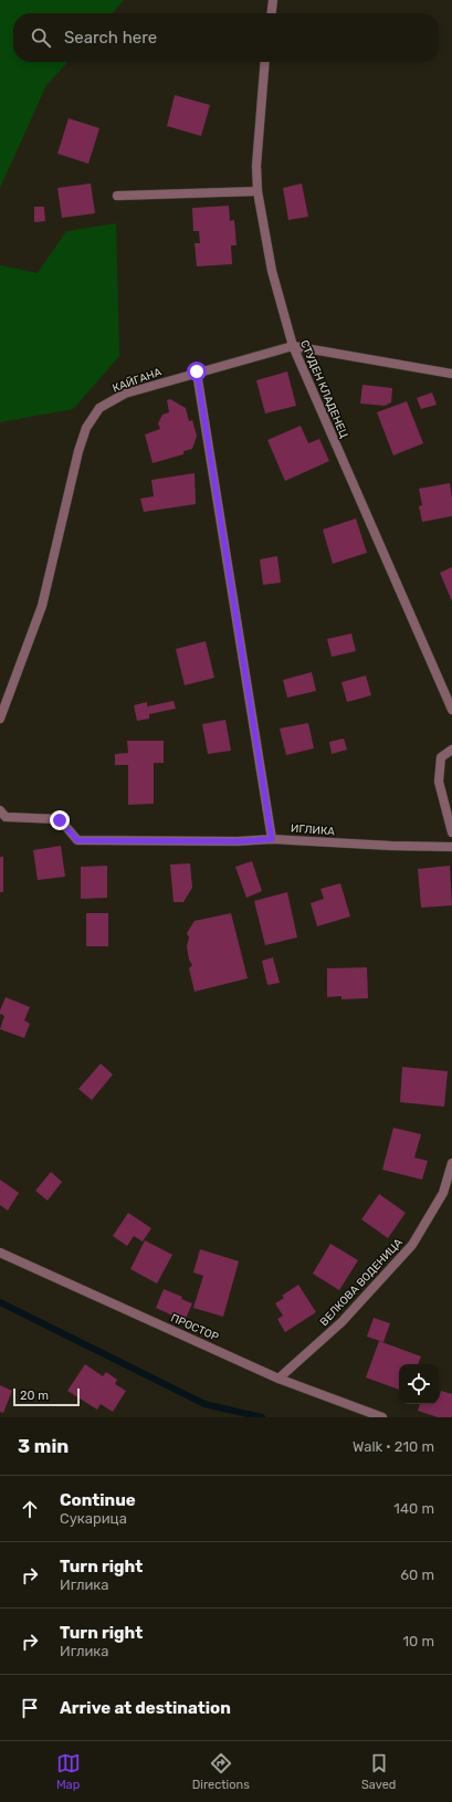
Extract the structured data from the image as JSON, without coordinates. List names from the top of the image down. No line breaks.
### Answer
{"streets":{"street":["КАЙГАНА","СТУДЕН КЛАДЕНЕЦ","ИГЛИКА","ВЕЛКОВА ВОДЕНИЦА","ПРОСТОР"]},"crossings":[["КАЙГАНА","СТУДЕН КЛАДЕНЕЦ"],["ВЕЛКОВА ВОДЕНИЦА","ПРОСТОР"]],"scale_bar":"20 m","page":{"search":"Search here","scale":"20 m","heading":["3 min","Walk · 210 m"],"list":[["Continue","Сукарица","140 m"],["Turn right","Иглика","60 m"],["Turn right","Иглика","10 m"],"Arrive at destination"],"nav":["Map","Directions","Saved"]}}
